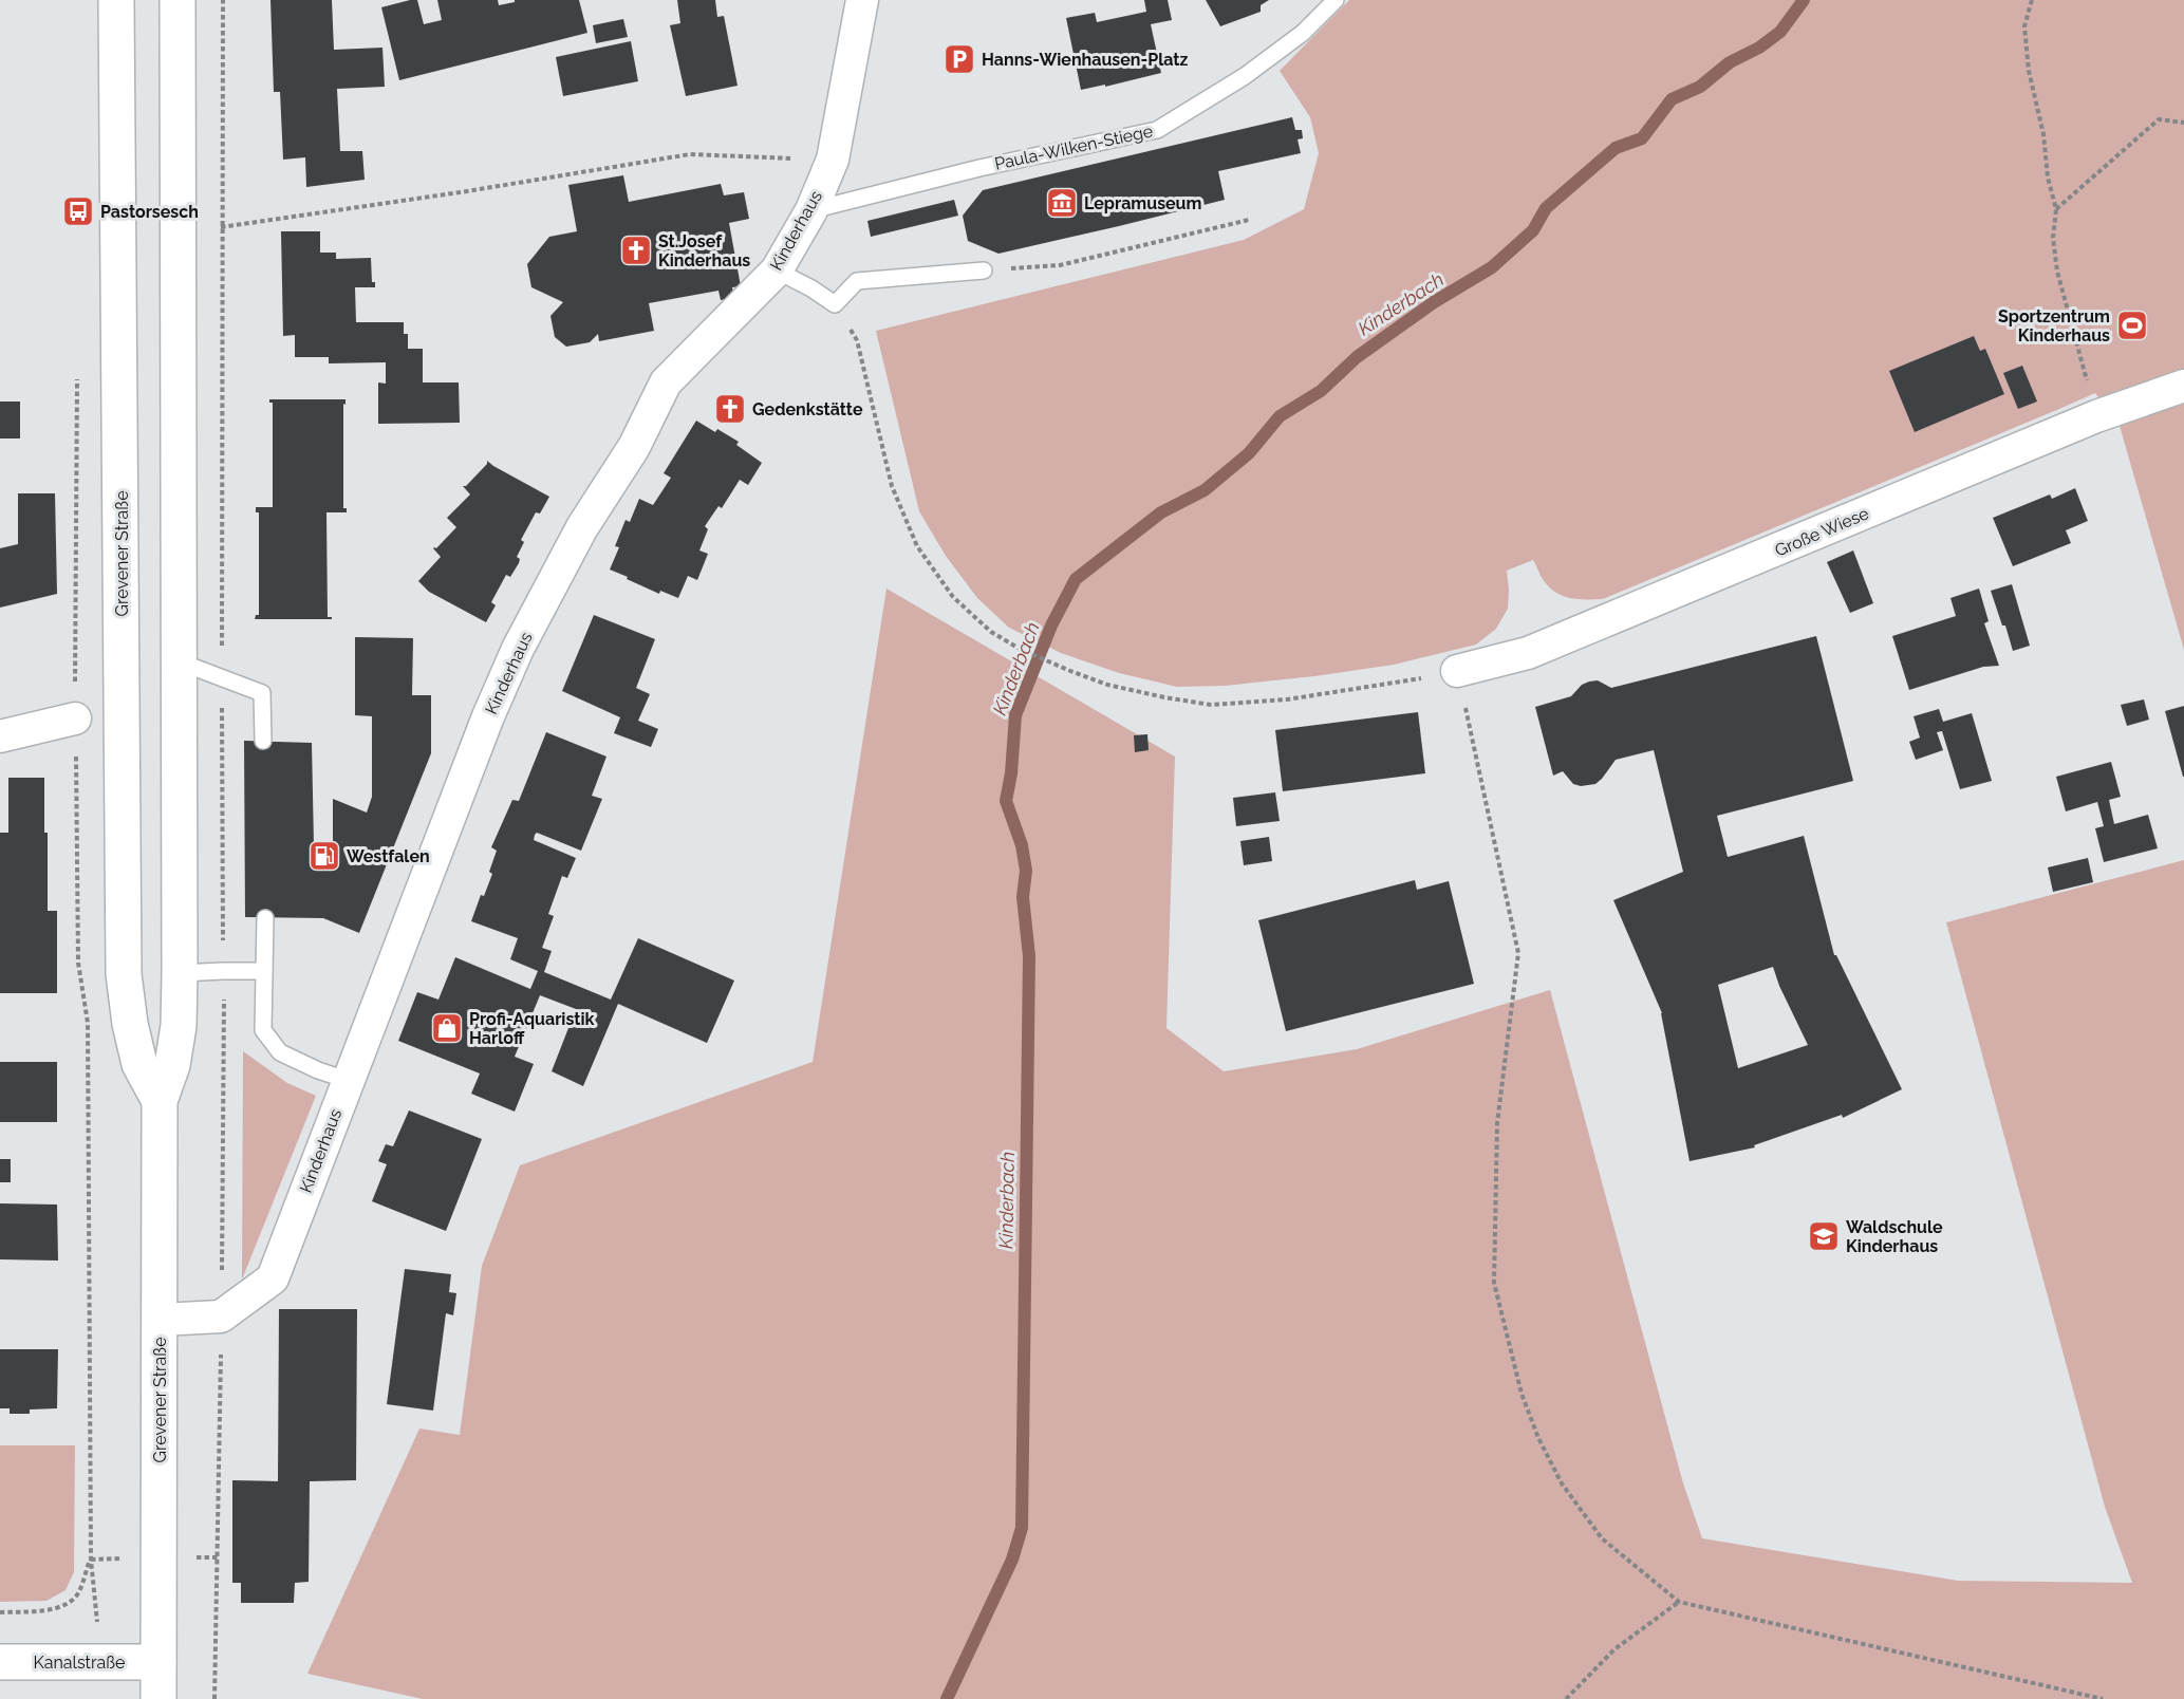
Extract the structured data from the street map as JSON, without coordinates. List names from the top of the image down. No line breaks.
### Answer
{"streets":{"main road":["Grevener Straße","Kanalstraße"],"street":["Kinderhaus","Große Wiese"],"lane":["Paula-Wilken-Stiege"]},"crossings":[["Paula-Wilken-Stiege","Kinderhaus"],["Grevener Straße","Kanalstraße"]],"water":["Kinderbach"],"places":{"parking":["Hanns-Wienhausen-Platz"],"museum":["Lepramuseum"],"bus stop":["Pastorsesch"],"church":["St.Josef Kinderhaus","Gedenkstätte"],"sports":["Sportzentrum Kinderhaus"],"fuel station":["Westfalen"],"shop":["Profi-Aquaristik Harloff"],"school or university":["Waldschule Kinderhaus"]}}
